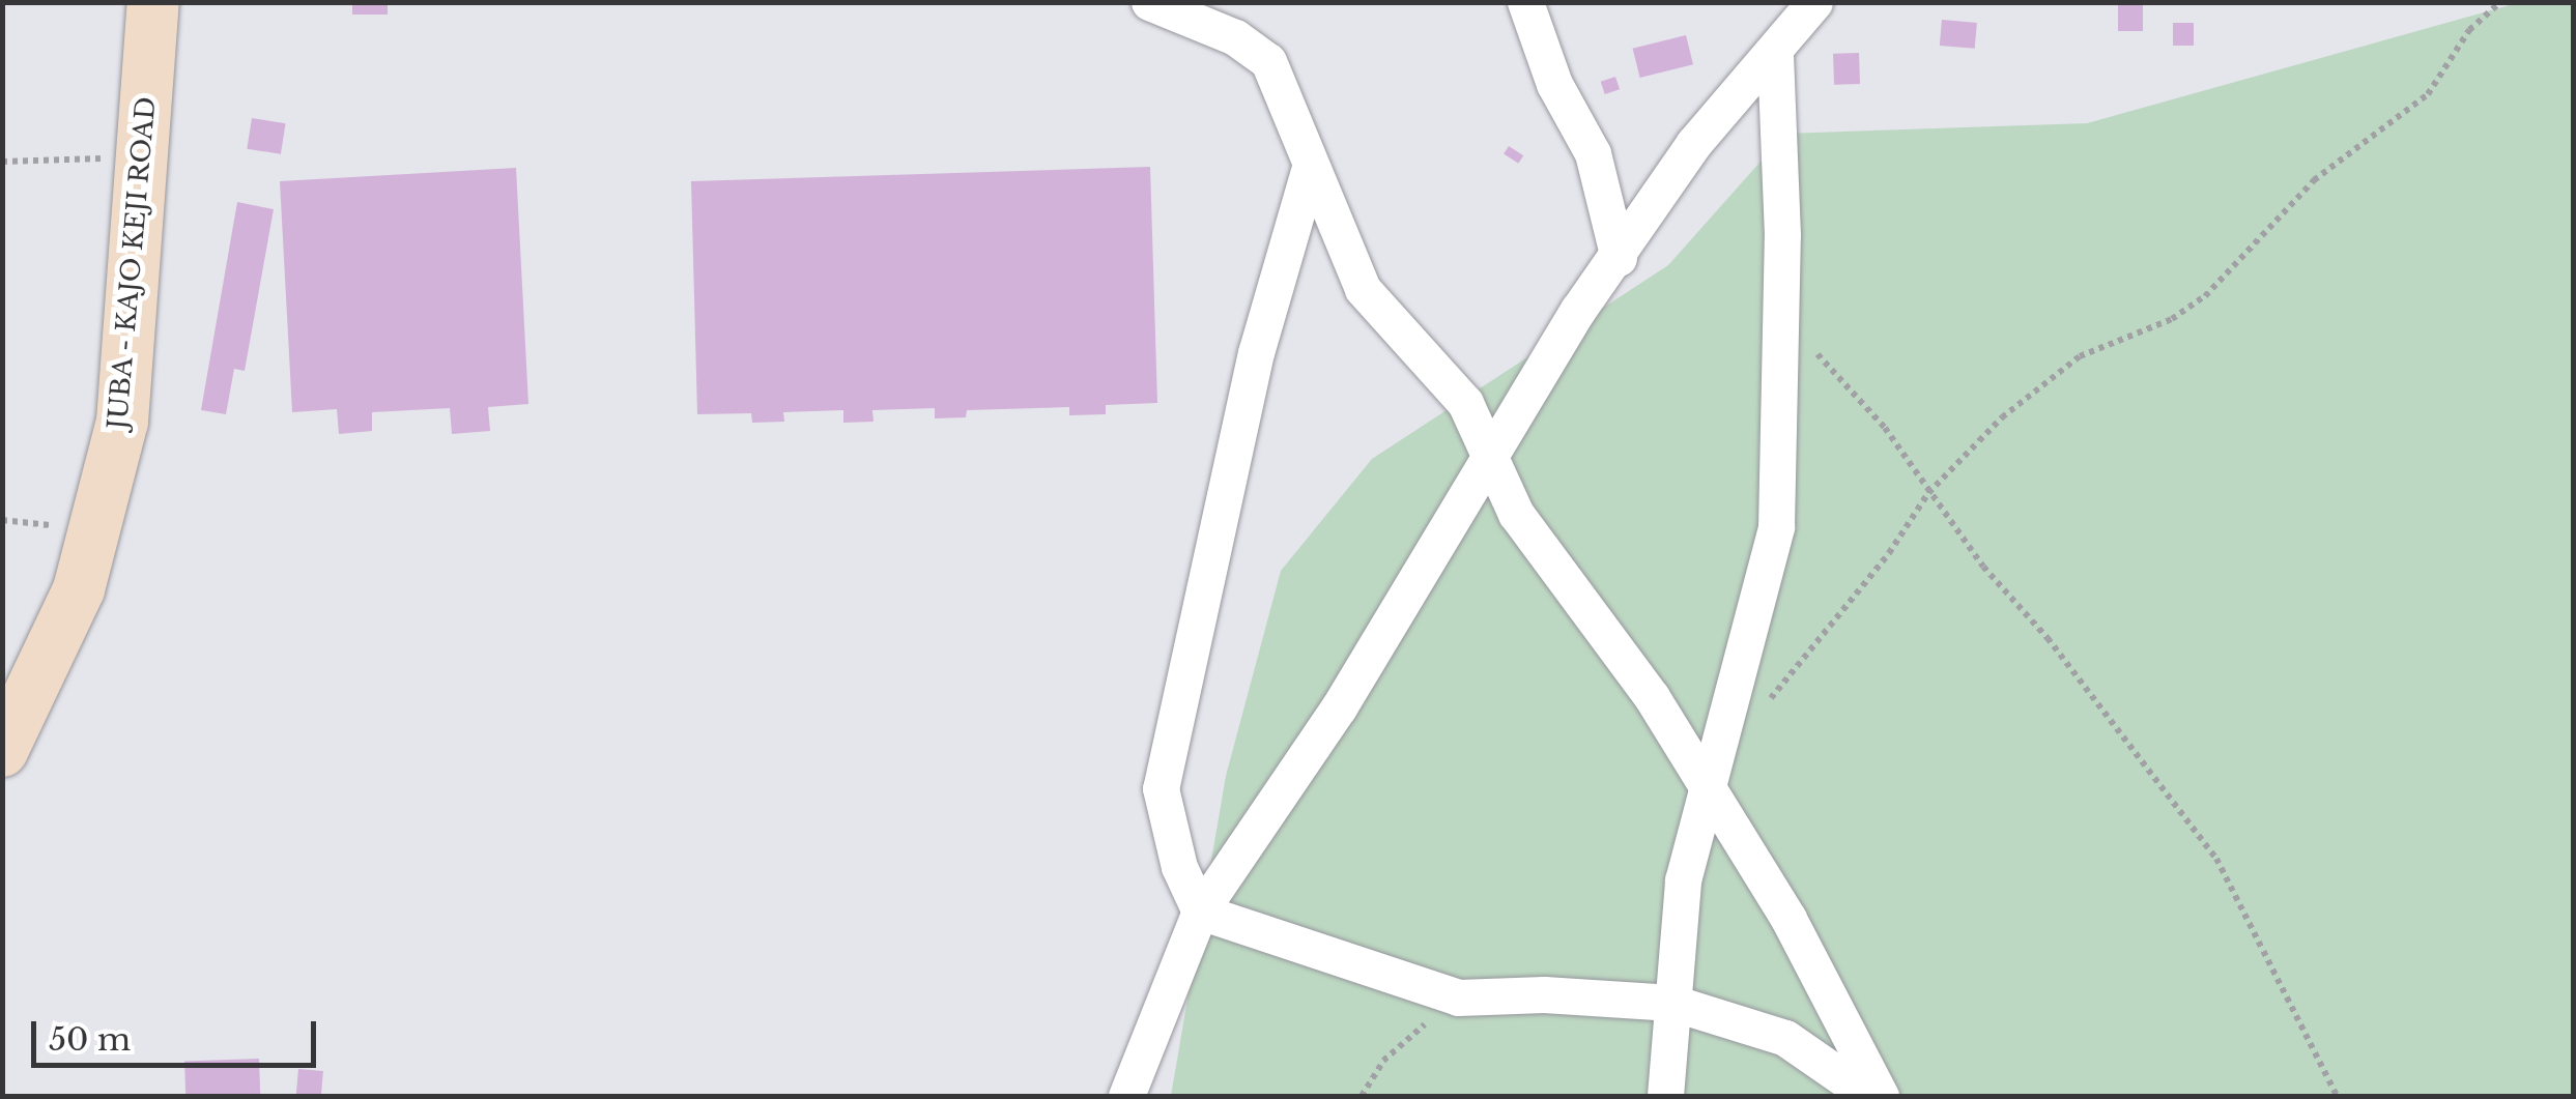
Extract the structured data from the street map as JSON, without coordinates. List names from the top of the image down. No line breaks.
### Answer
{"streets":{"main road":["JUBA - KAJO KEJI ROAD"]},"scale_bar":"50 m"}
